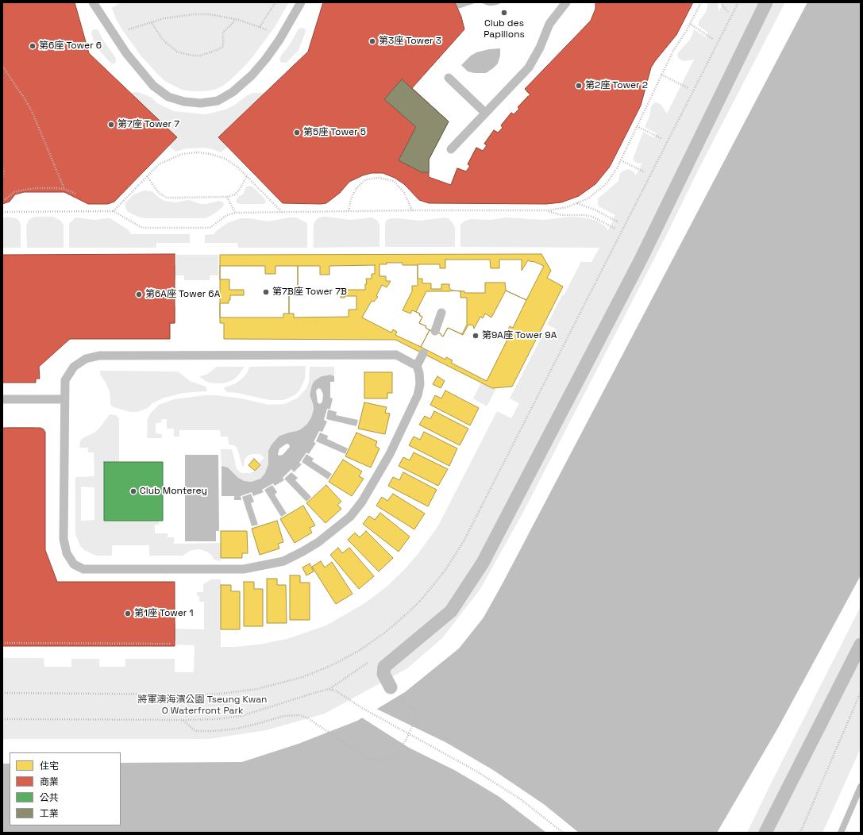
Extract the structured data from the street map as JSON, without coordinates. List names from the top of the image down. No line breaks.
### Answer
{"parks":["將軍澳海濱公園 Tseung Kwan O Waterfront Park"],"places":["Club des Papillons","第3座 Tower 3","第6座 Tower 6","第2座 Tower 2","第7座 Tower 7","第5座 Tower 5","第7B座 Tower 7B","第6A座 Tower 6A","第9A座 Tower 9A","Club Monterey","第1座 Tower 1"],"legend":["住宅","商業","公共","工業"]}
